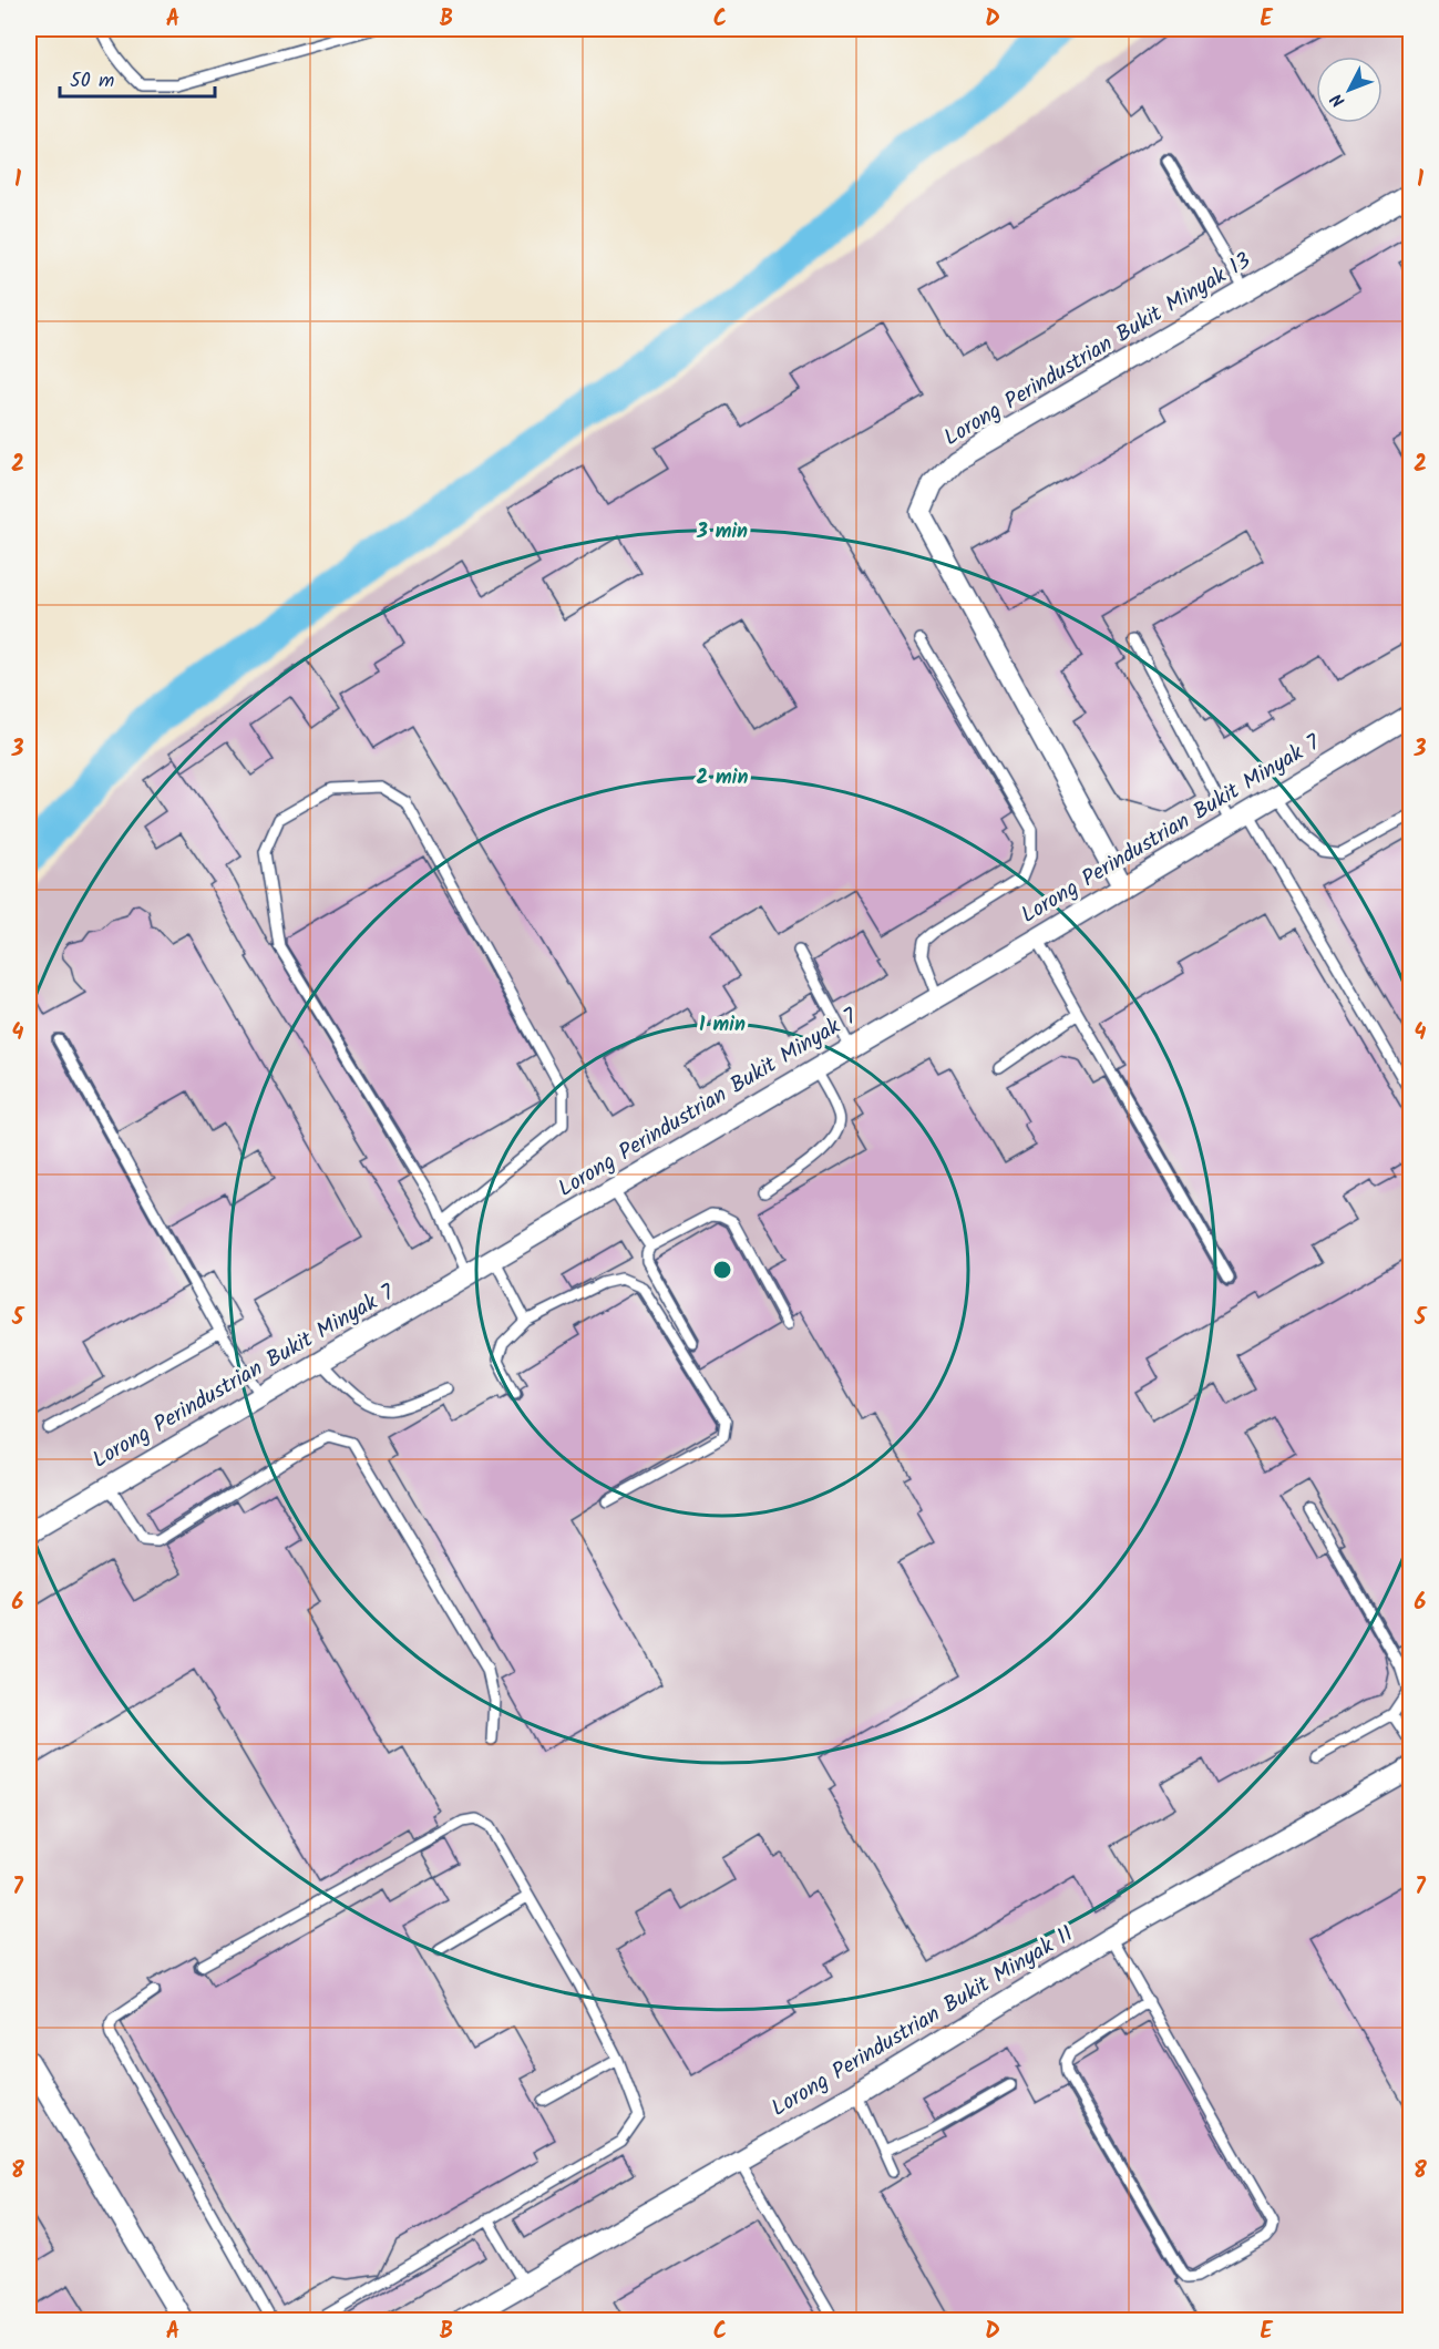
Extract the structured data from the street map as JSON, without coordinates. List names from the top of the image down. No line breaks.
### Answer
{"streets":{"street":["Lorong Perindustrian Bukit Minyak 13","Lorong Perindustrian Bukit Minyak 7","Lorong Perindustrian Bukit Minyak 11"]},"crossings":[["Lorong Perindustrian Bukit Minyak 13","Lorong Perindustrian Bukit Minyak 7"]],"scale_bar":"50 m","north":"bottom left","grid":{"columns":["A","B","C","D","E"],"rows":["1","2","3","4","5","6","7","8"]},"rings":["3 min","2 min","1 min"]}
